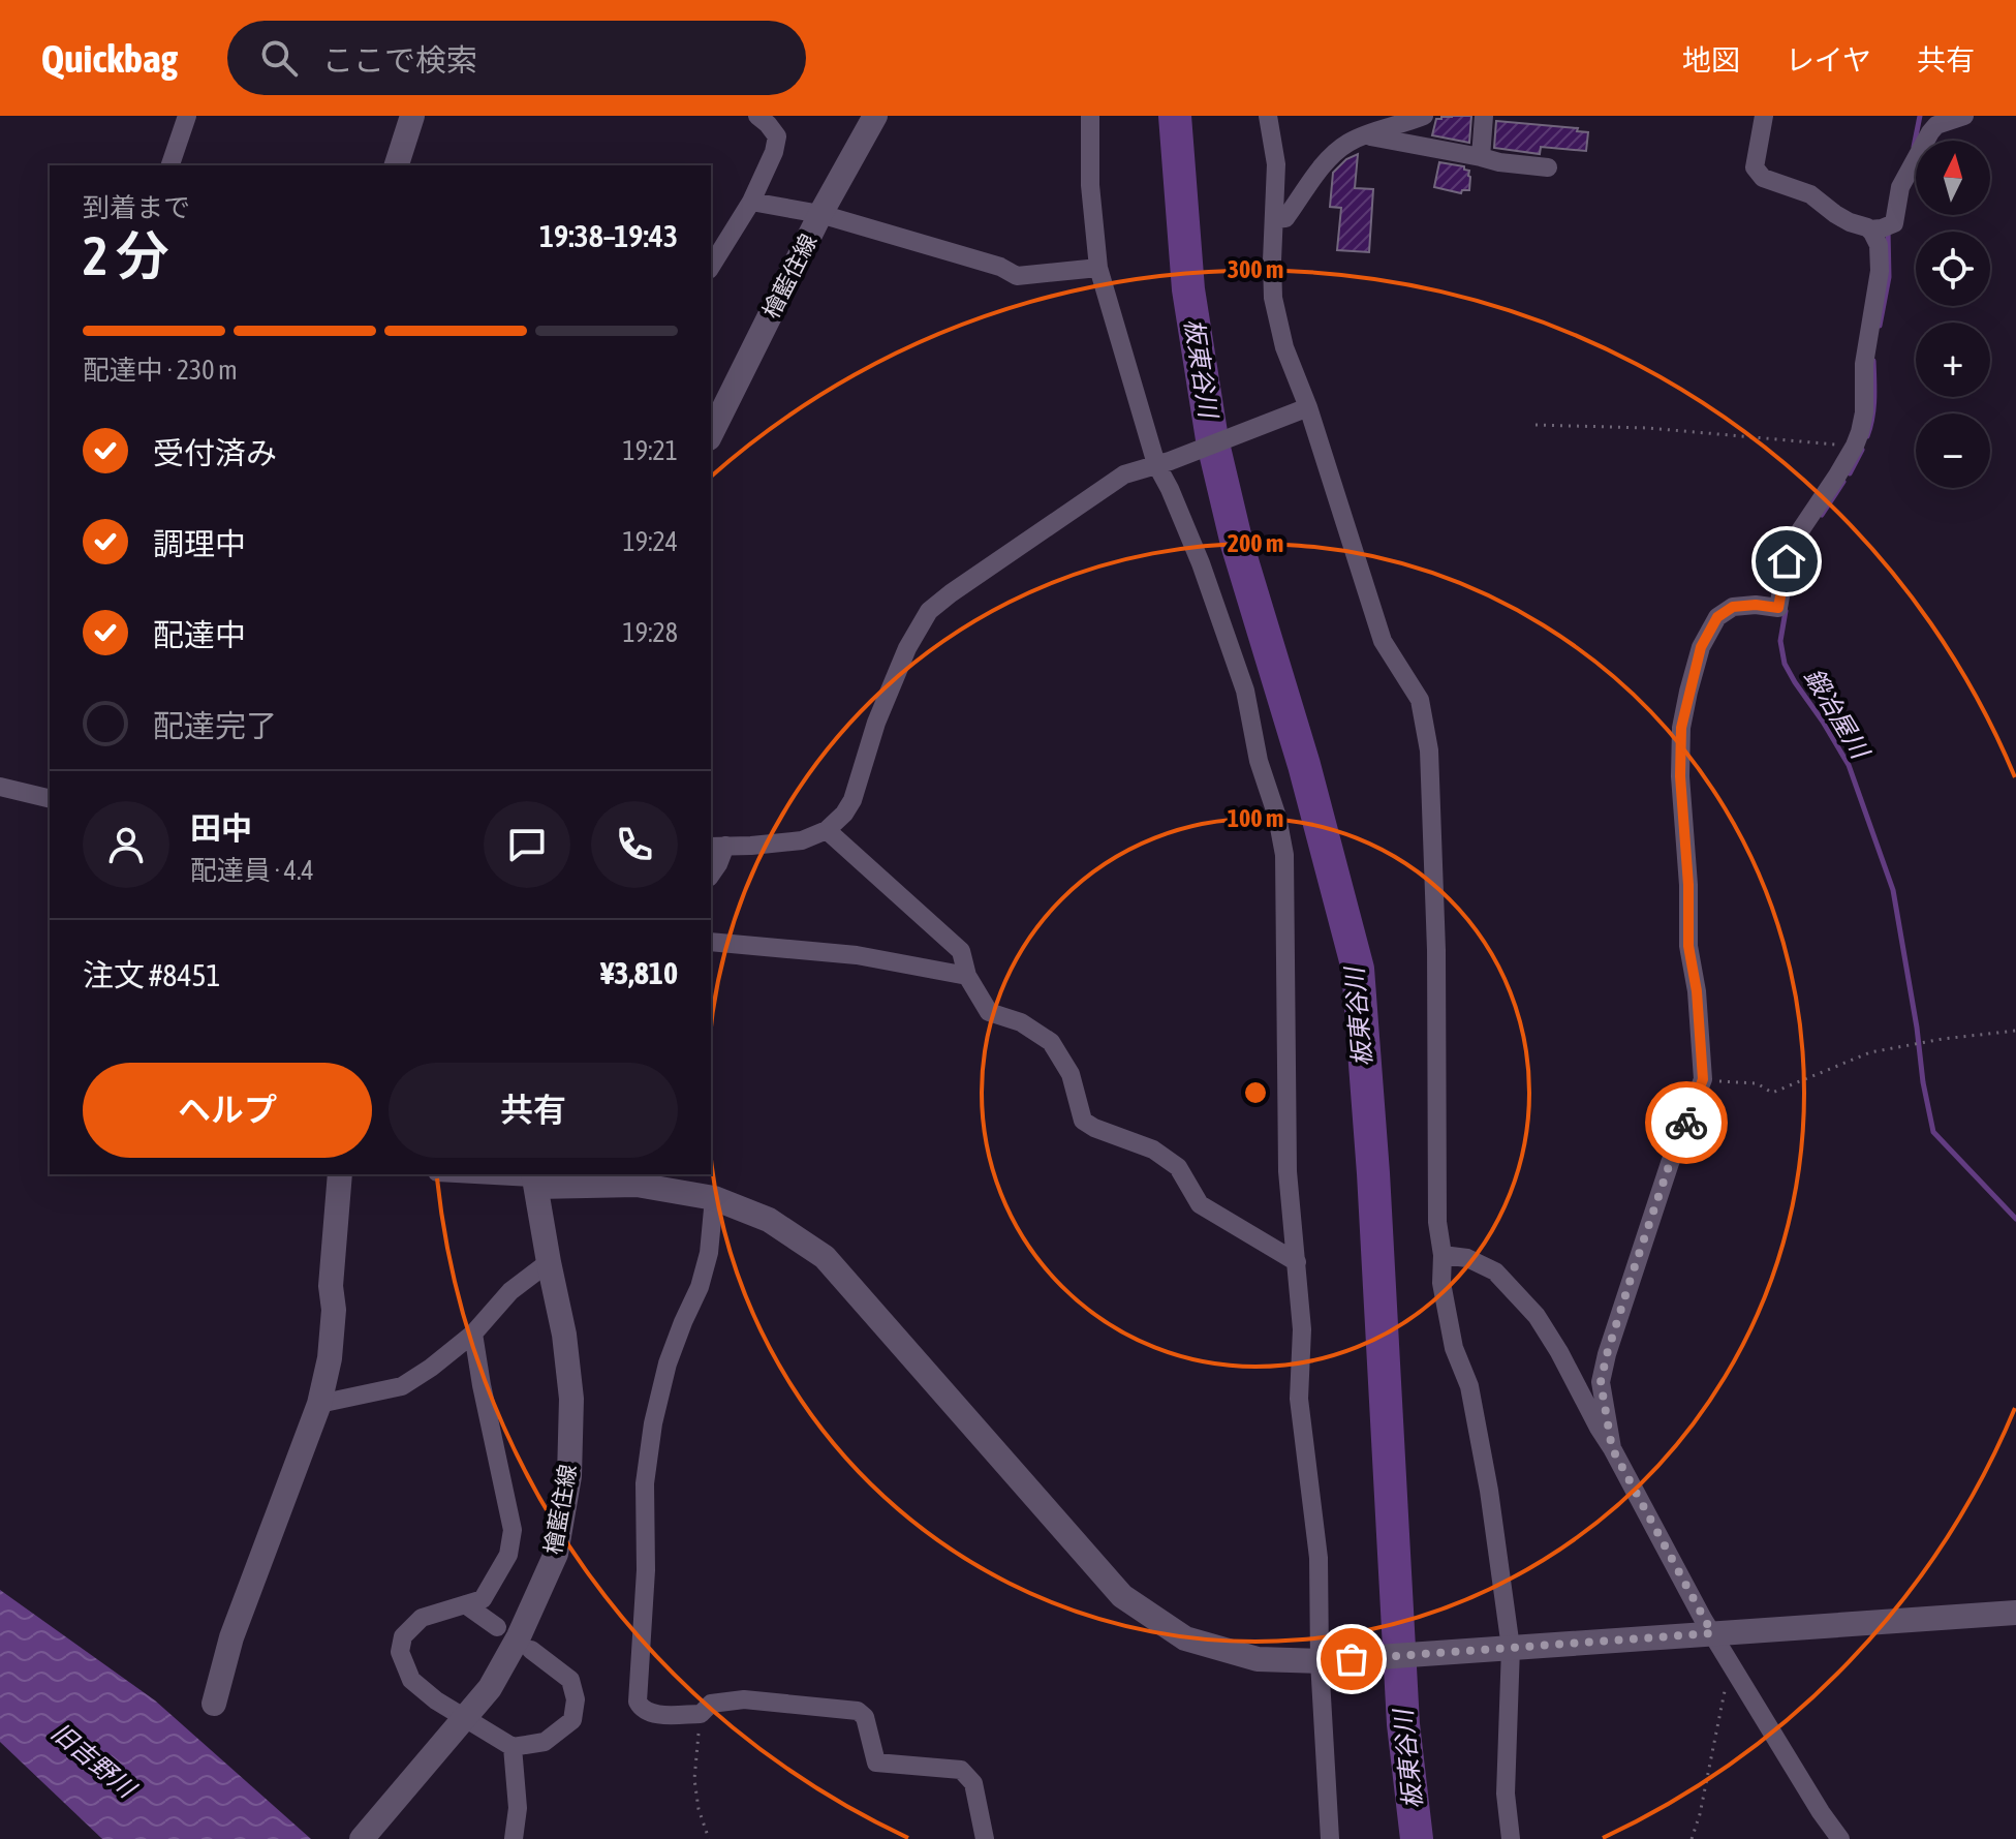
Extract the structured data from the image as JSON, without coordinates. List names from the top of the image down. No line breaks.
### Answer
{"streets":{"main road":["檜藍住線"]},"water":["板東谷川","鍛冶屋川","旧吉野川"],"north":"top","page":{"header":"Quickbag","search":"ここで検索","nav":["地図","レイヤ","共有"],"map_buttons":["+","−"],"heading":["2 分","到着まで","19:38–19:43"],"panel":["田中","配達員 · 4.4","注文 #8451","¥3,810"],"bar":"配達中 · 230 m","list":[["受付済み","19:21"],["調理中","19:24"],["配達中","19:28"],"配達完了"],"buttons":["ヘルプ","共有"]},"rings":["300 m","200 m","100 m"]}
